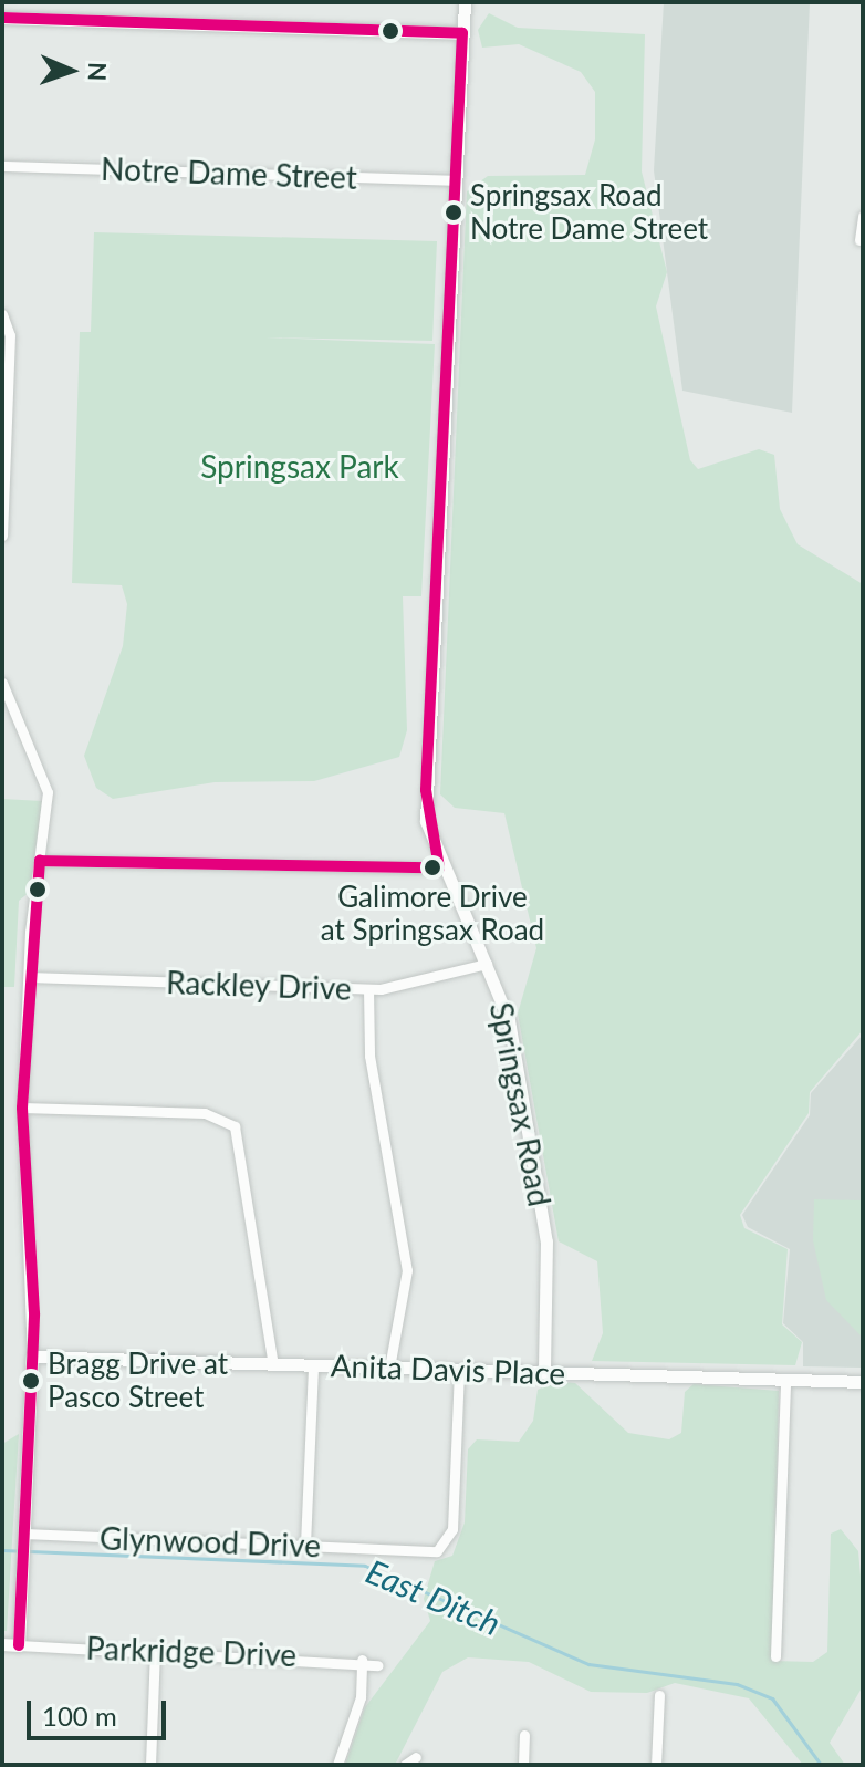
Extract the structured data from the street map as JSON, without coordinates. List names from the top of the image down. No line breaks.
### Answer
{"streets":{"street":["Notre Dame Street","Rackley Drive","Springsax Road","Anita Davis Place","Glynwood Drive","Parkridge Drive"]},"crossings":[["Notre Dame Street","Springsax Road"],["Rackley Drive","Springsax Road"],["Springsax Road","Anita Davis Place"],["Anita Davis Place","Glynwood Drive"]],"water":["East Ditch"],"parks":["Springsax Park"],"places":["Springsax Road Notre Dame Street","Galimore Drive at Springsax Road","Bragg Drive at Pasco Street"],"scale_bar":"100 m","north":"right"}
